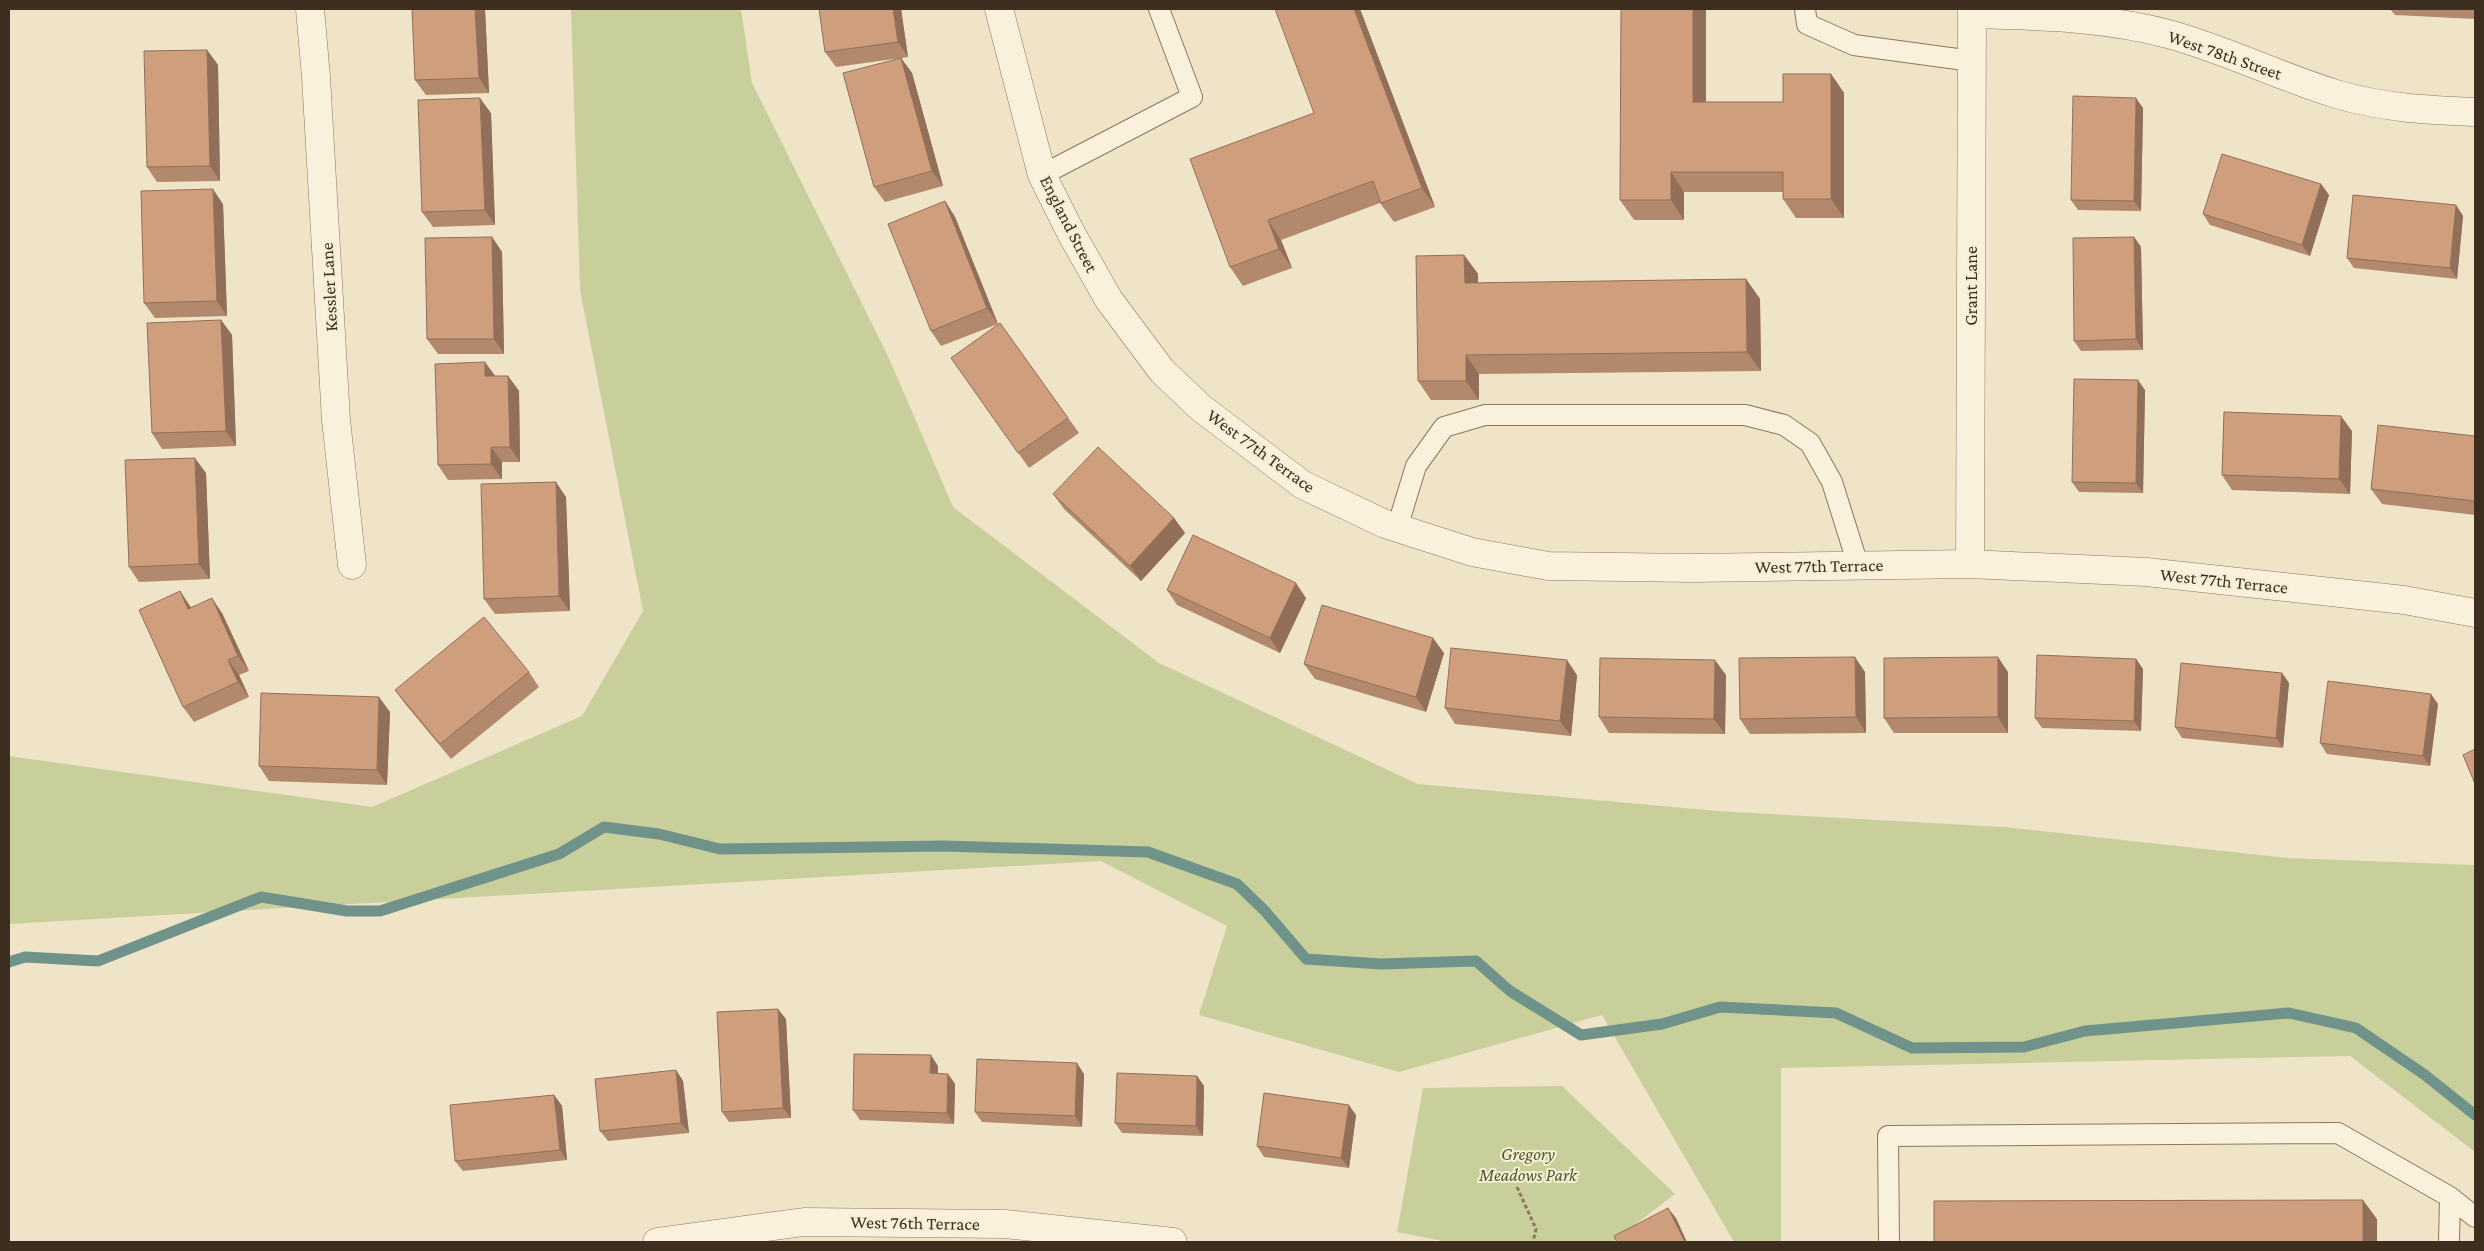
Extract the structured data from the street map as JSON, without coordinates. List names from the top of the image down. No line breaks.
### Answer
{"streets":{"street":["West 78th Street","England Street","Grant Lane","Kessler Lane","West 77th Terrace","West 76th Terrace"]},"crossings":[["West 78th Street","Grant Lane"],["England Street","West 77th Terrace"],["Grant Lane","West 77th Terrace"]],"parks":["Gregory Meadows Park"]}
